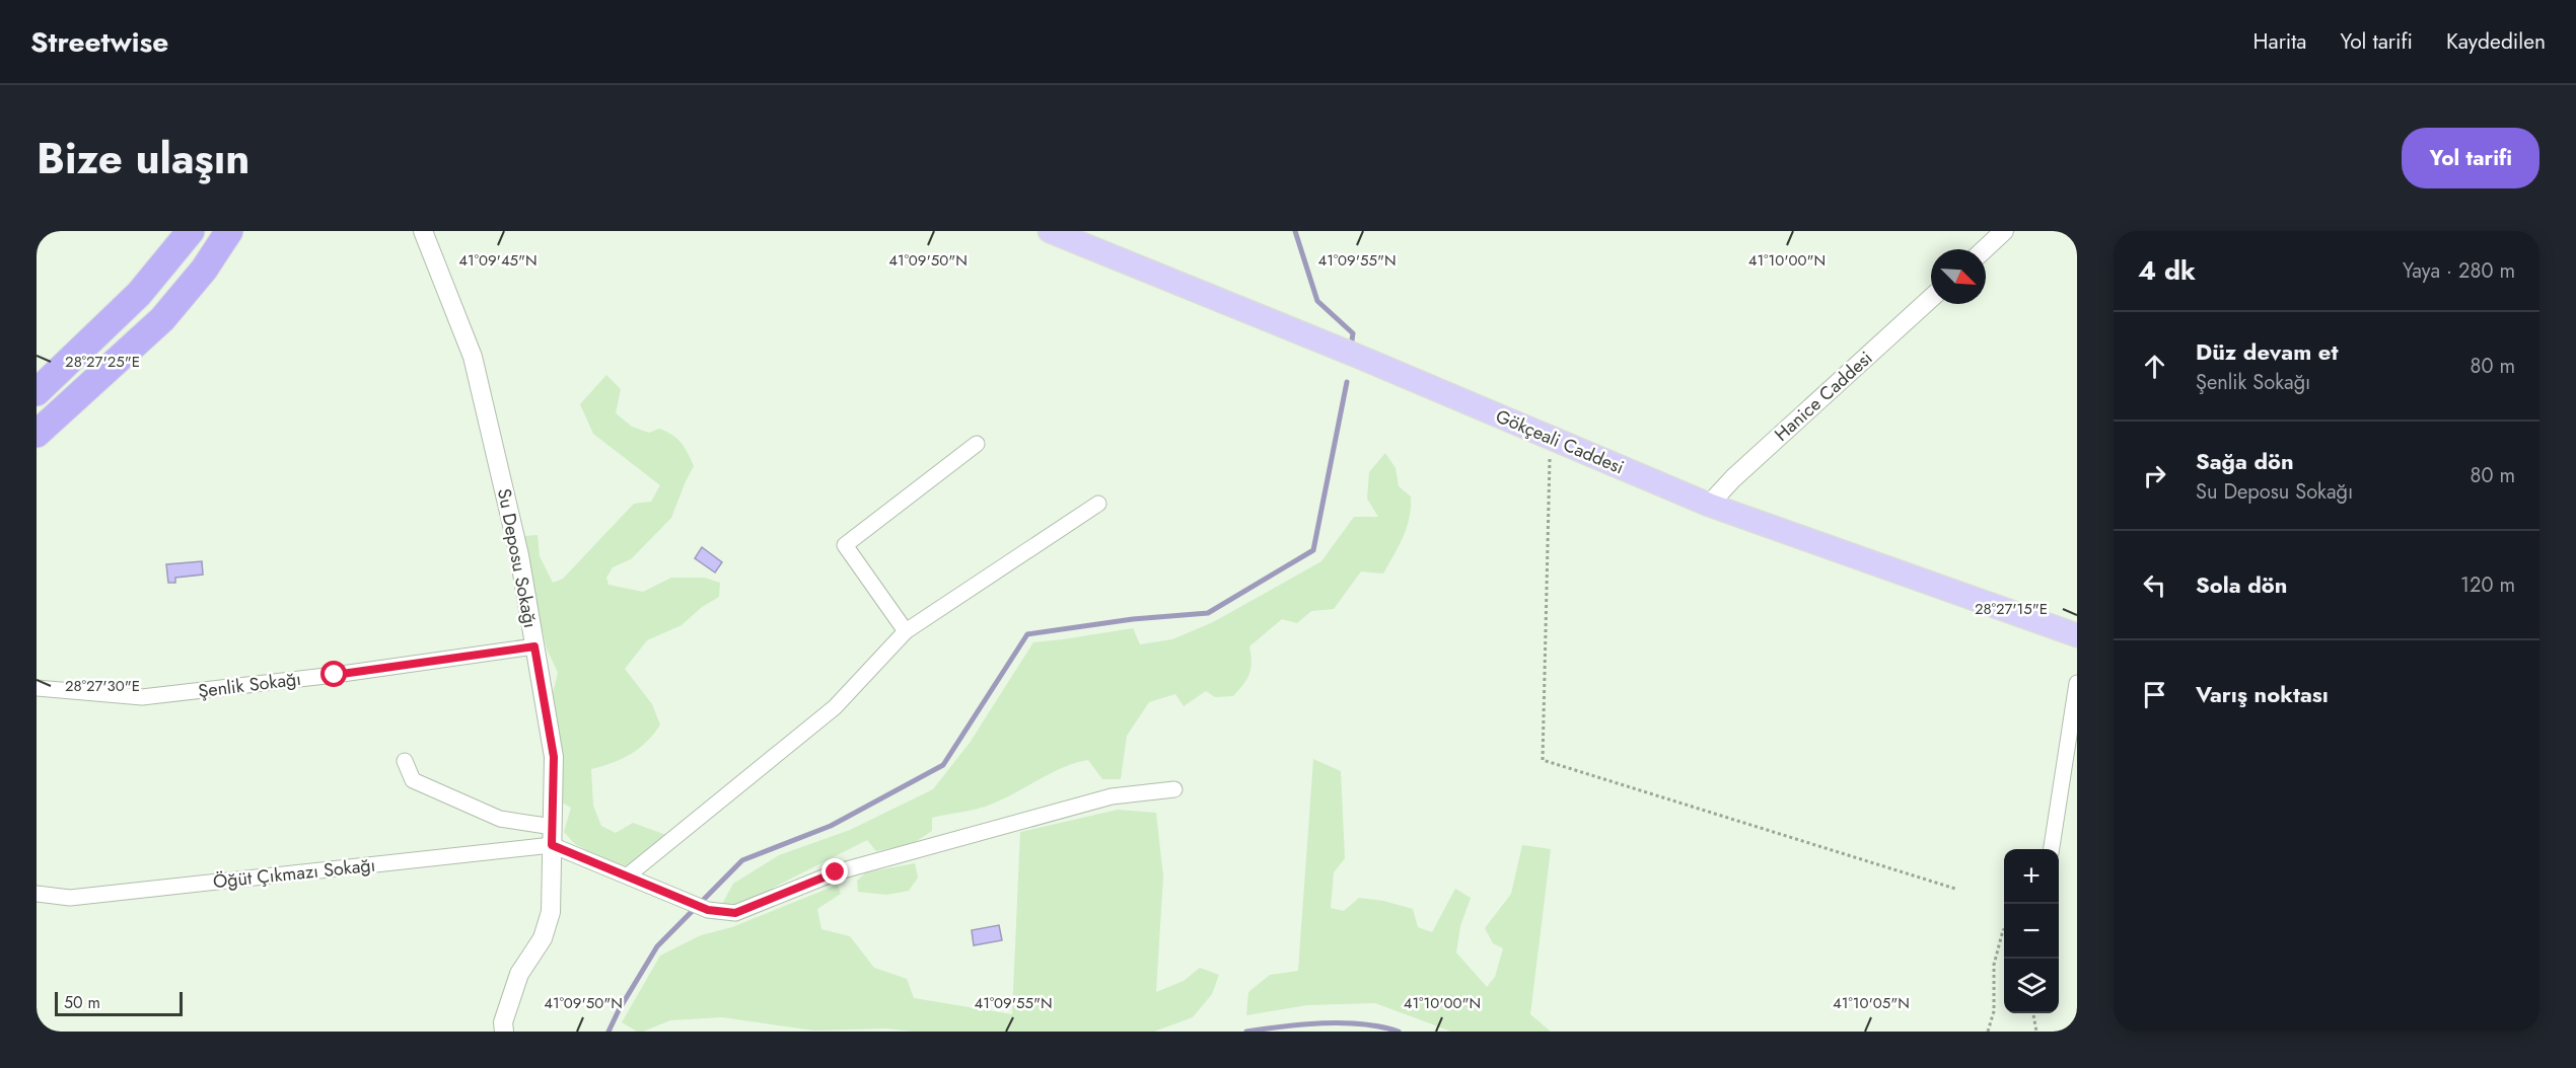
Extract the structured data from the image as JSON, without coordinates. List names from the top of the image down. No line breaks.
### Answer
{"streets":{"main road":["Gökçeali Caddesi"],"street":["Hanice Caddesi","Su Deposu Sokağı","Şenlik Sokağı","Öğüt Çıkmazı Sokağı"]},"crossings":[["Hanice Caddesi","Gökçeali Caddesi"],["Su Deposu Sokağı","Şenlik Sokağı"],["Su Deposu Sokağı","Öğüt Çıkmazı Sokağı"]],"scale_bar":"50 m","north":"bottom right","page":{"header":"Streetwise","nav":["Harita","Yol tarifi","Kaydedilen"],"title":"Bize ulaşın","buttons":"Yol tarifi","heading":["4 dk","Yaya · 280 m"],"list":[["Düz devam et","Şenlik Sokağı","80 m"],["Sağa dön","Su Deposu Sokağı","80 m"],["Sola dön","120 m"],"Varış noktası"],"map_buttons":["+","−"],"scale":"50 m"},"coordinates":["41°09'45\"N","41°09'55\"N","41°10'00\"N","41°09'50\"N","28°27'25\"E","28°27'15\"E","28°27'30\"E","41°10'05\"N"]}
